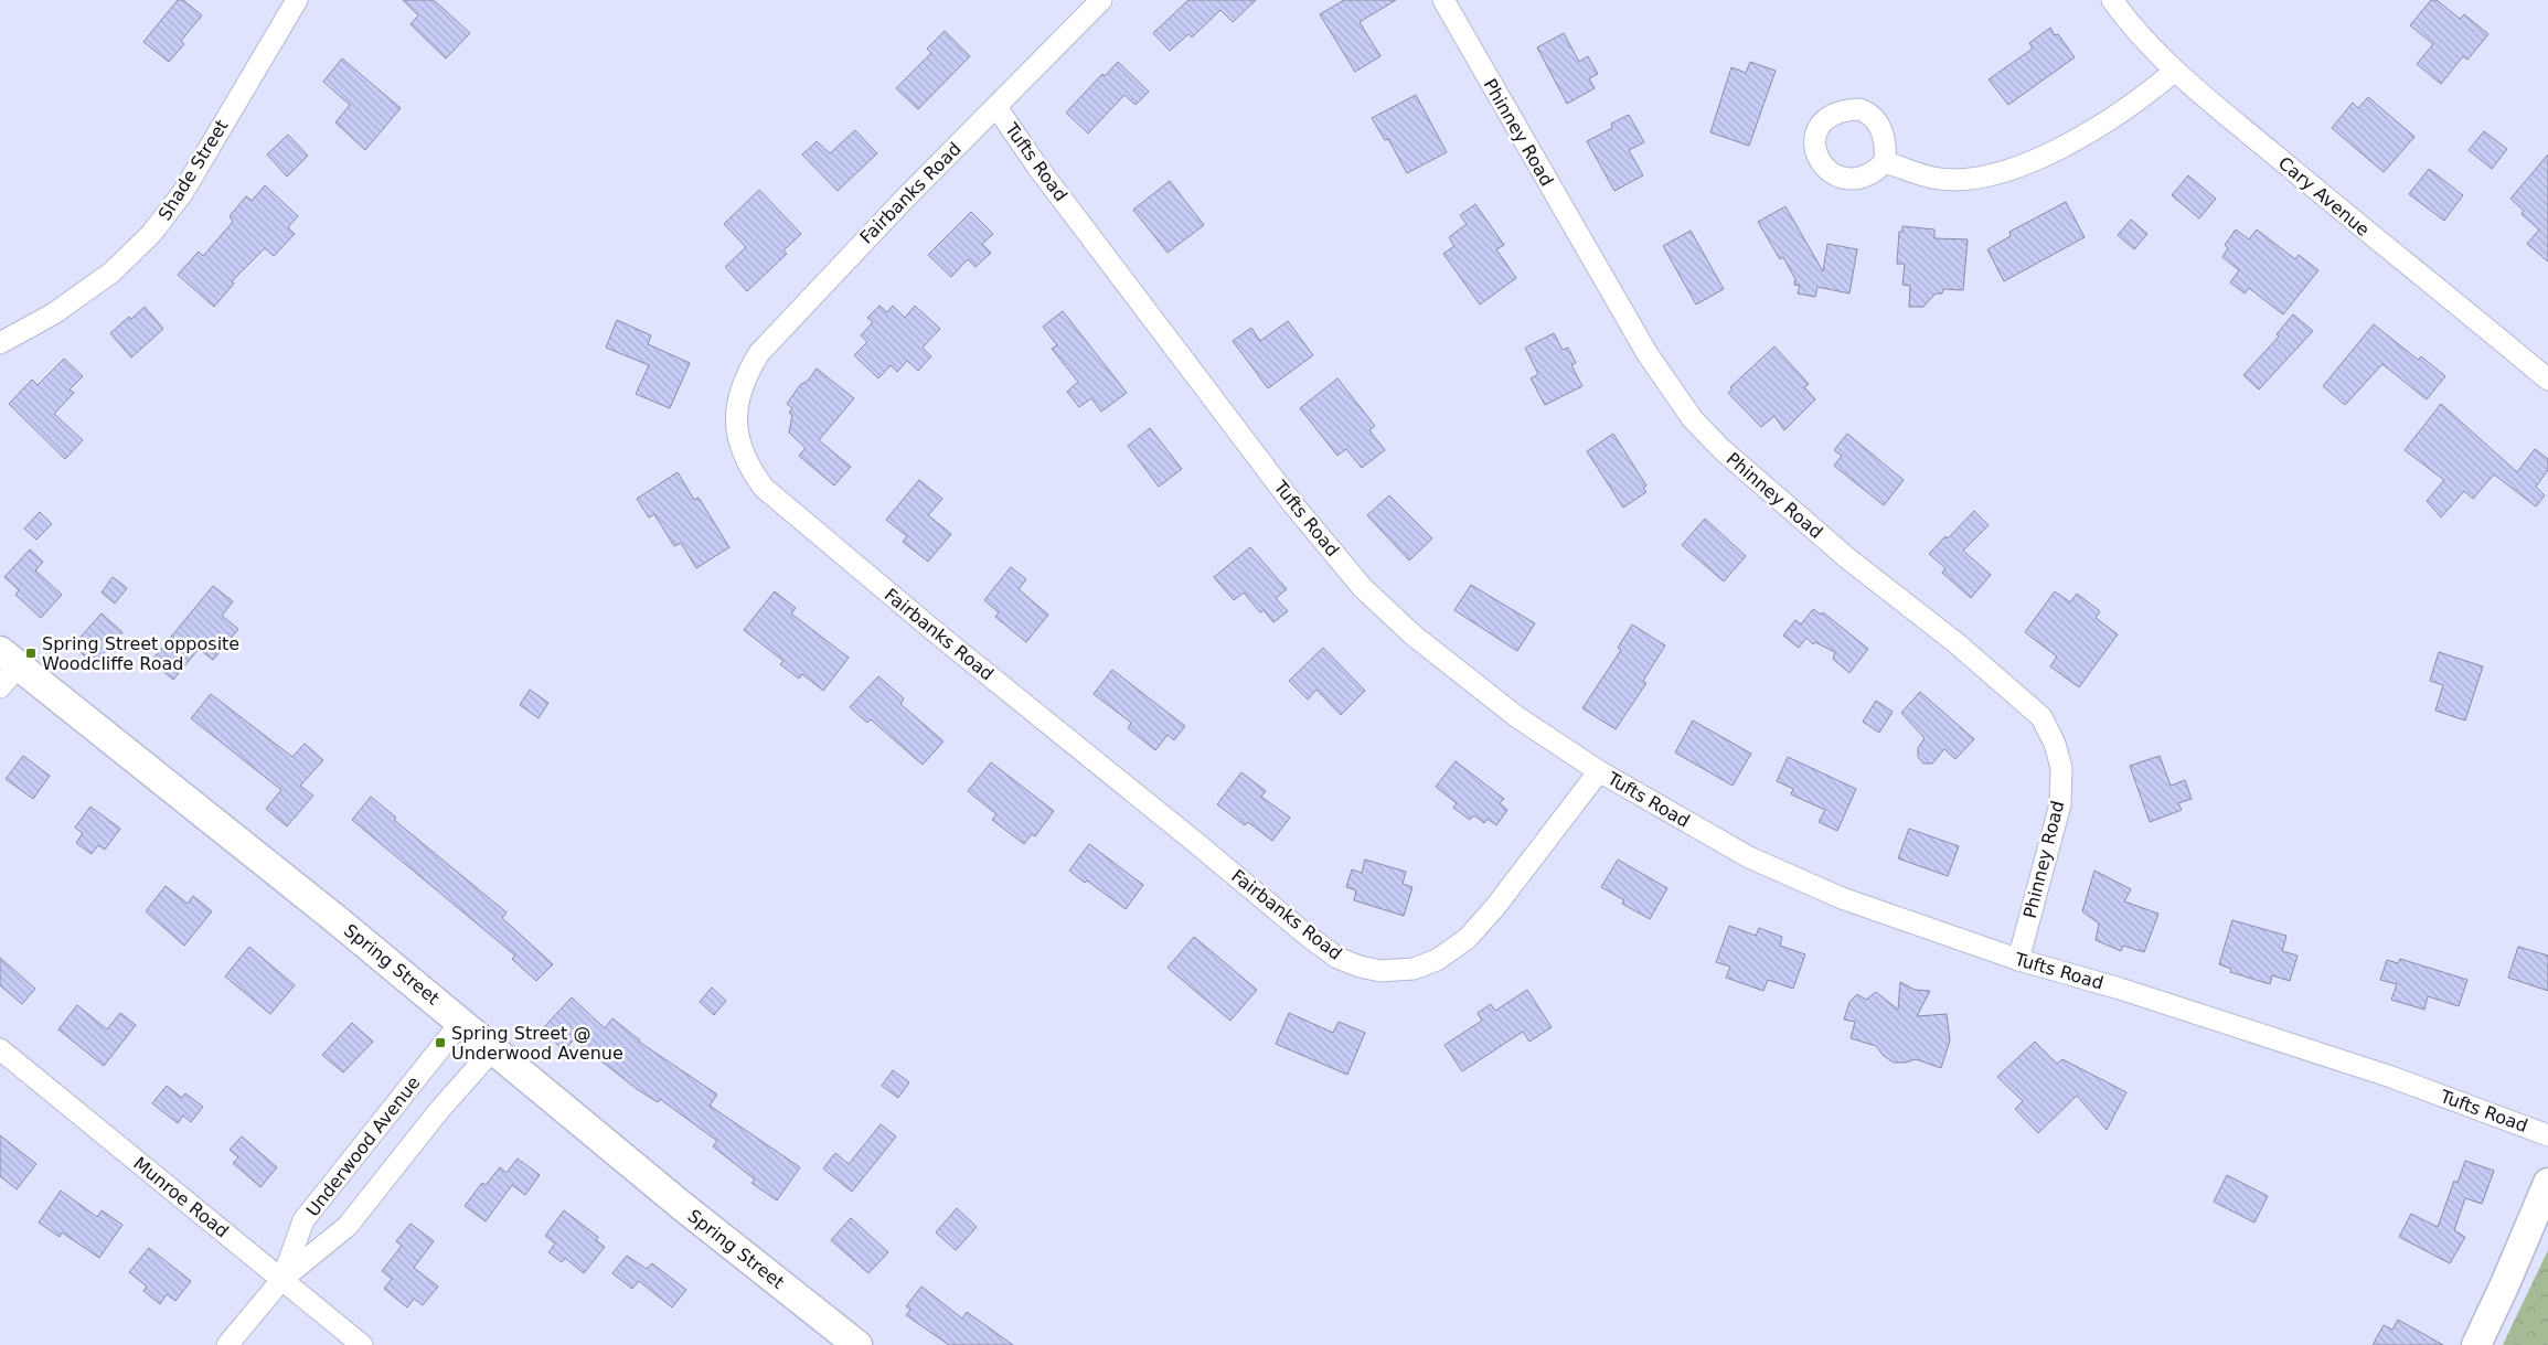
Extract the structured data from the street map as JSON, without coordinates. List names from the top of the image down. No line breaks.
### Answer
{"streets":{"main road":["Spring Street"],"street":["Phinney Road","Tufts Road","Shade Street","Fairbanks Road","Cary Avenue","Underwood Avenue","Munroe Road"]},"crossings":[["Phinney Road","Tufts Road"],["Tufts Road","Fairbanks Road"],["Spring Street","Underwood Avenue"],["Underwood Avenue","Munroe Road"]],"places":{"transit":["Spring Street opposite Woodcliffe Road","Spring Street @ Underwood Avenue"]}}
